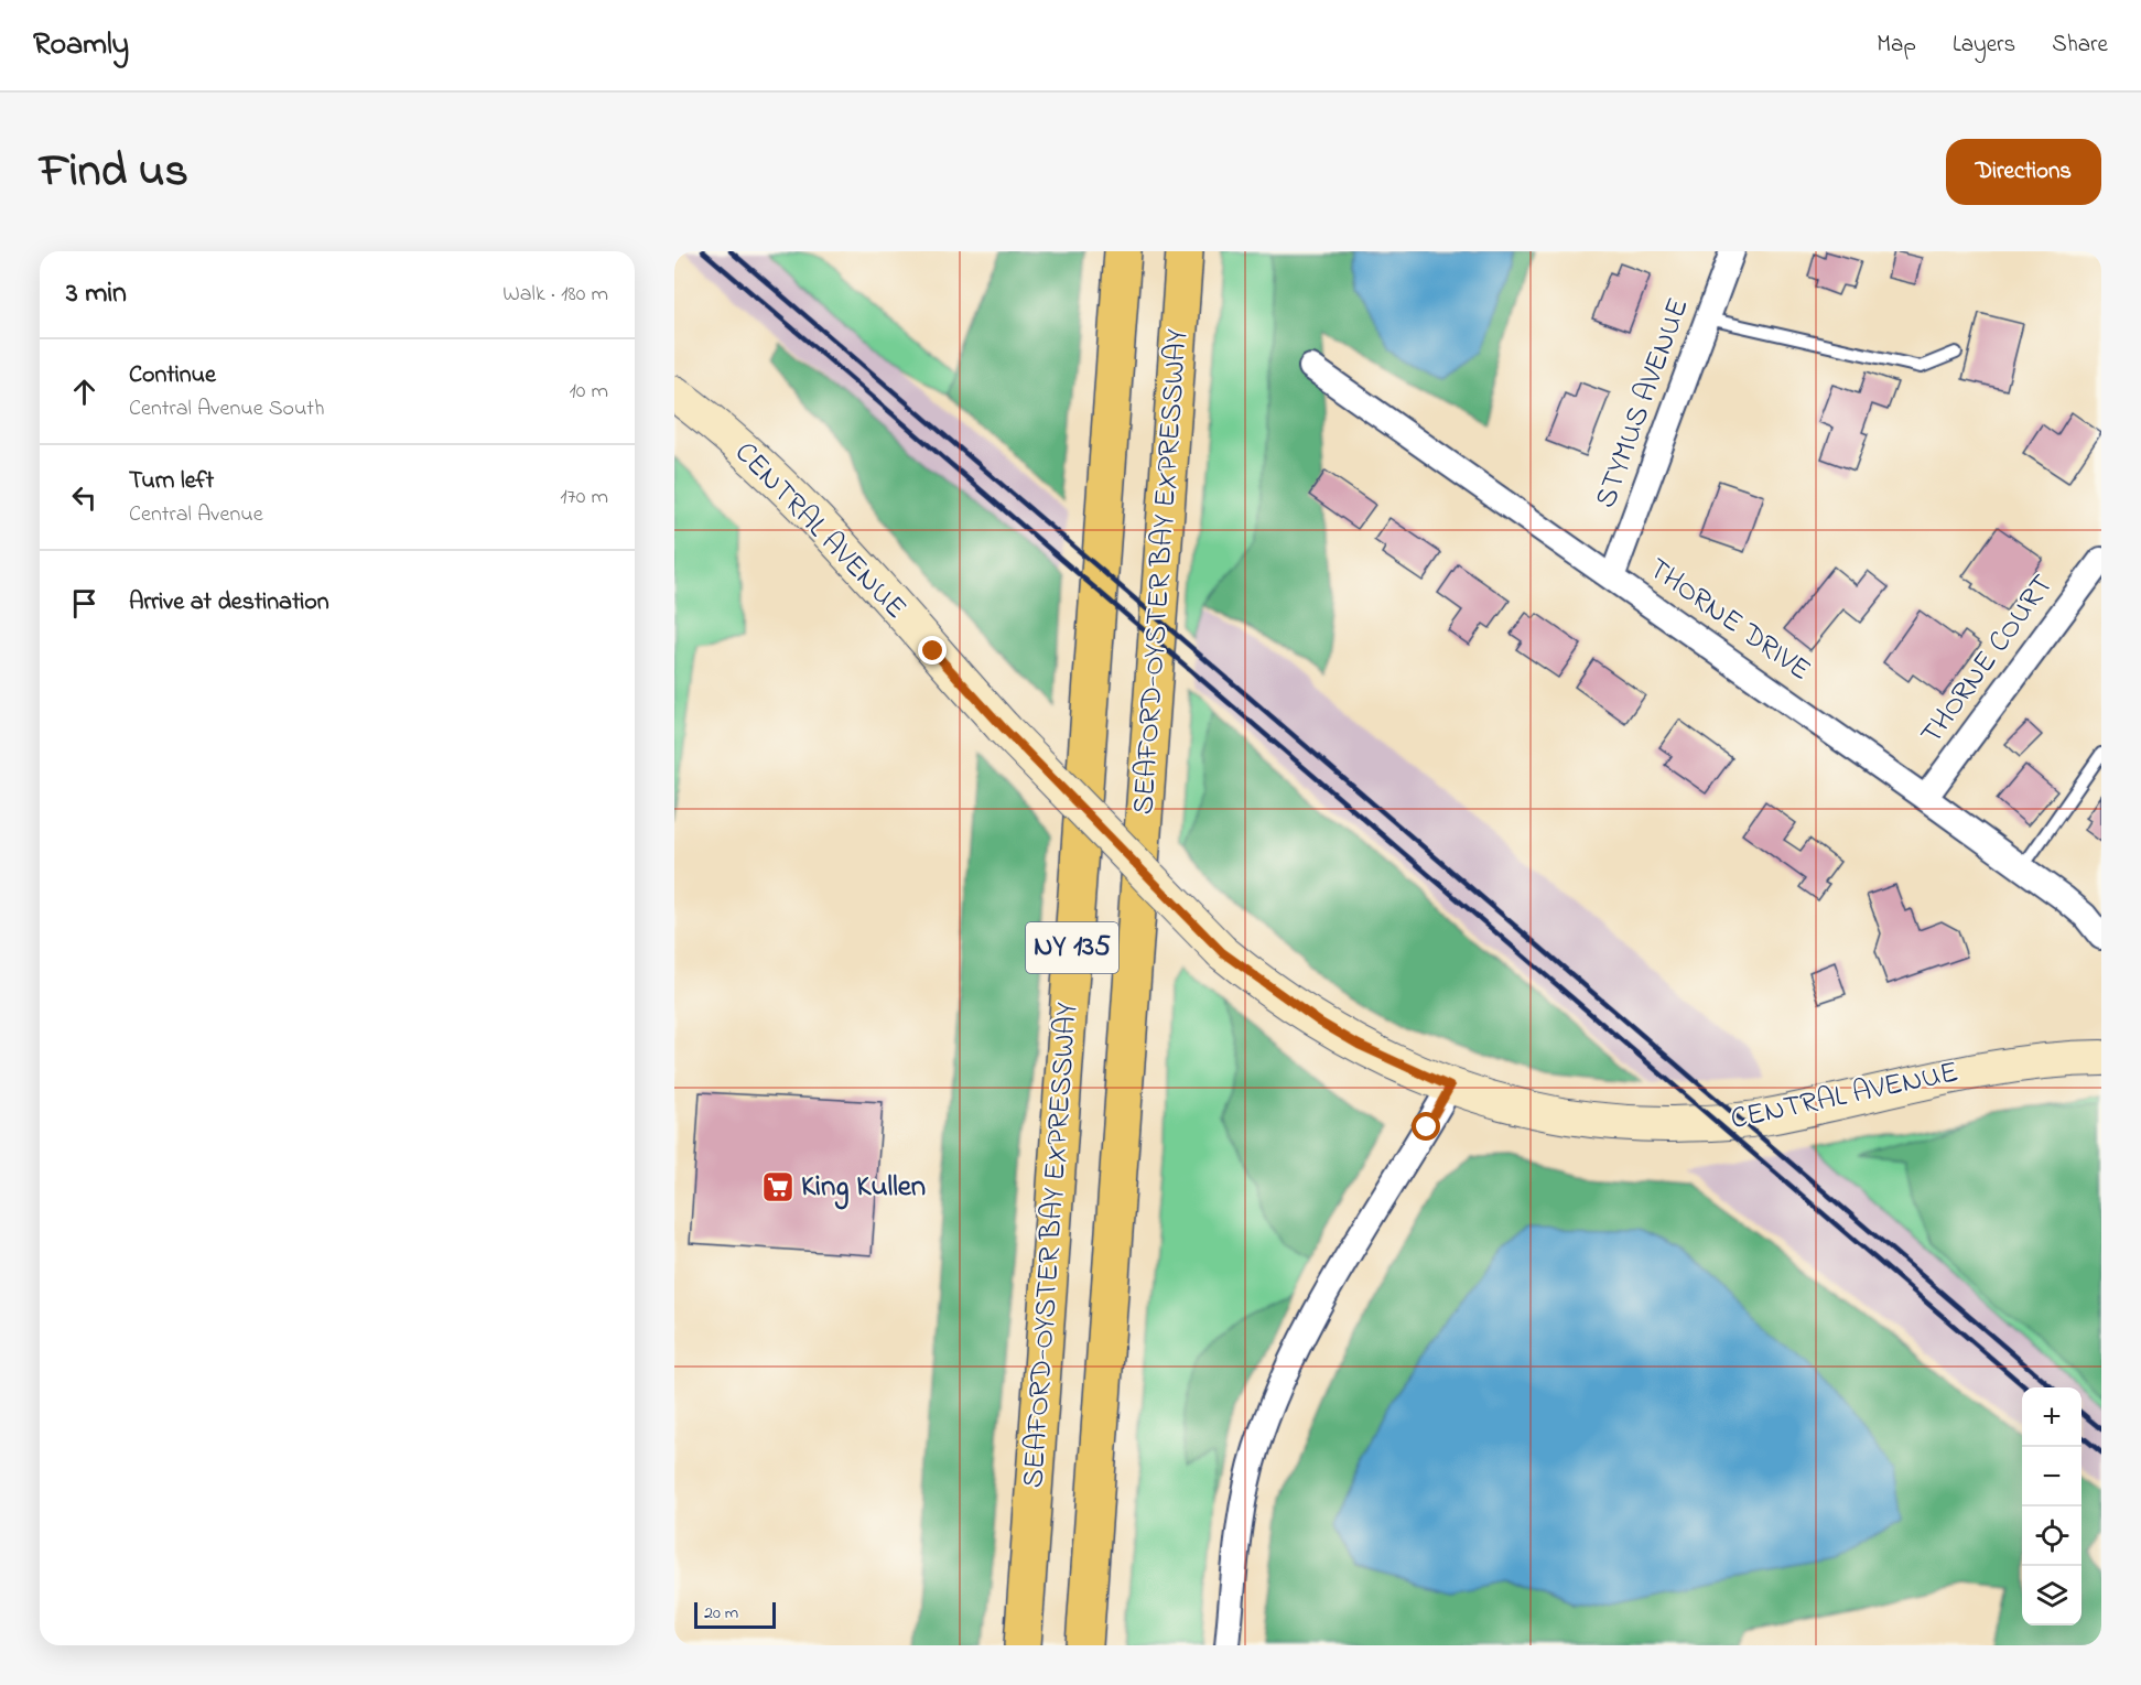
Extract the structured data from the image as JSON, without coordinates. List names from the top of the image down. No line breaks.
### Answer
{"streets":{"highway":["SEAFORD-OYSTER BAY EXPRESSWAY","NY 135"],"main road":["CENTRAL AVENUE"],"street":["STYMUS AVENUE","THORNE DRIVE","THORNE COURT"]},"crossings":[["STYMUS AVENUE","THORNE DRIVE"],["THORNE DRIVE","THORNE COURT"]],"places":{"supermarket":["King Kullen"]},"scale_bar":"20 m","page":{"header":"Roamly","nav":["Map","Layers","Share"],"title":"Find us","buttons":"Directions","heading":["3 min","Walk · 180 m"],"list":[["Continue","Central Avenue South","10 m"],["Turn left","Central Avenue","170 m"],"Arrive at destination"],"map_buttons":["+","−"],"scale":"20 m"}}
